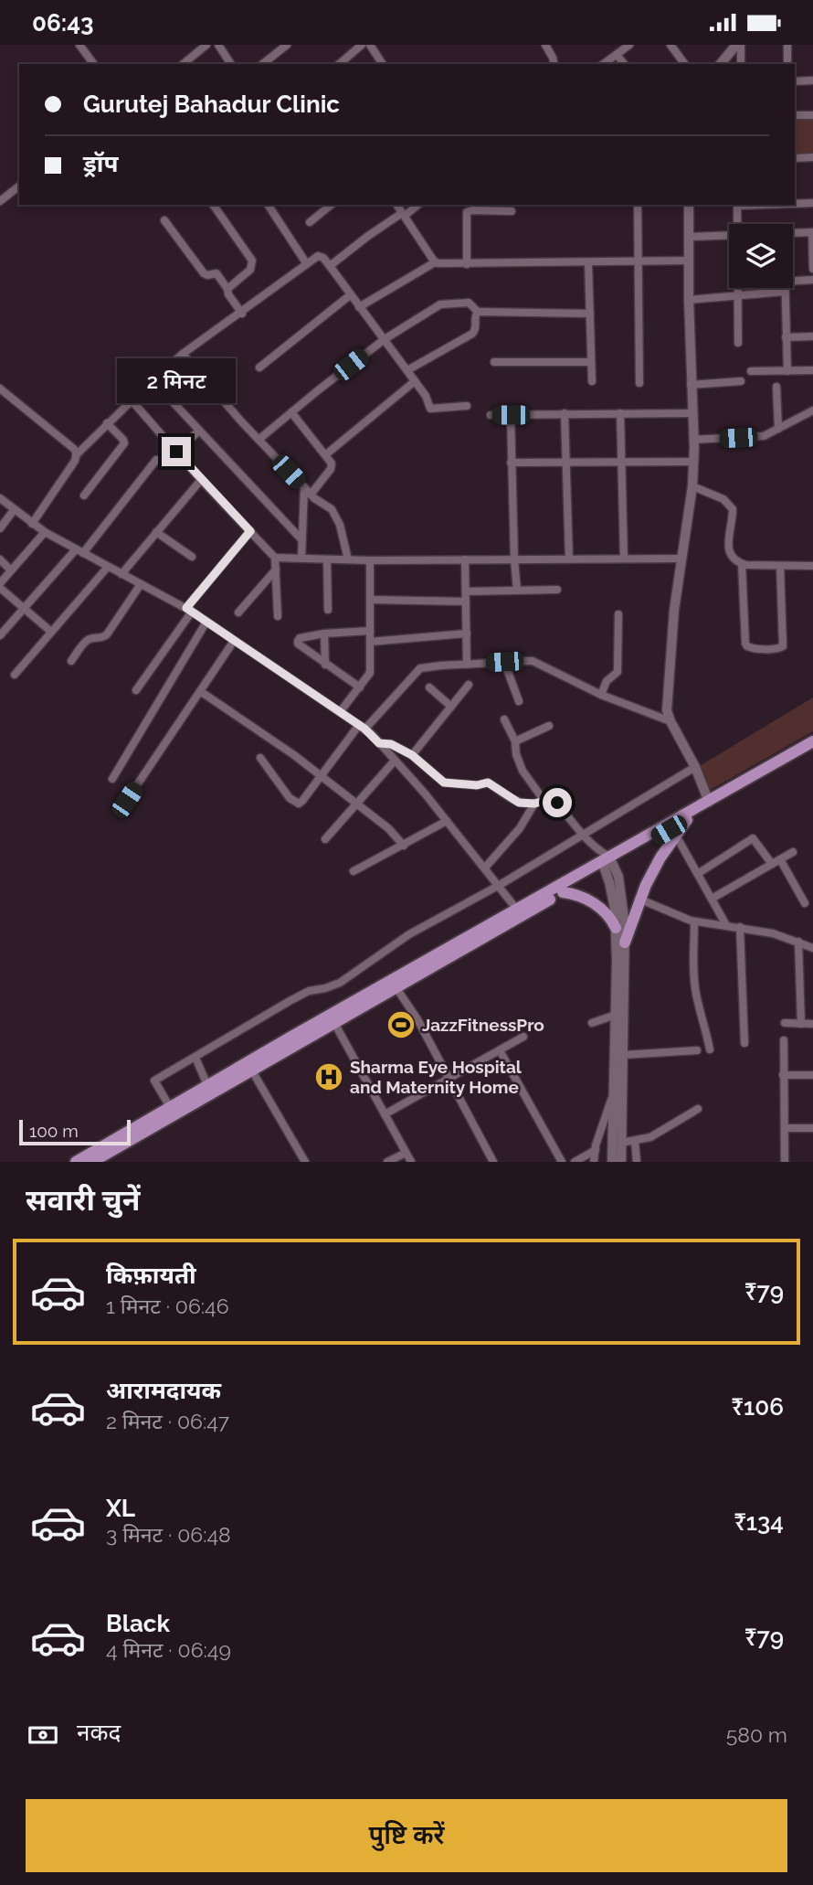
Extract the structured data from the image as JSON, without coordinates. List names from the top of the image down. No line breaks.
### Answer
{"places":{"sports":["JazzFitnessPro"],"hospital":["Sharma Eye Hospital and Maternity Home"]},"scale_bar":"100 m","page":{"status":"06:43","banner":["Gurutej Bahadur Clinic","ड्रॉप"],"bubble":"2 मिनट","scale":"100 m","heading":"सवारी चुनें","list":[{"name":"किफ़ायती","note":"1 मिनट · 06:46","value":"₹79"},{"name":"आरामदायक","note":"2 मिनट · 06:47","value":"₹106"},{"name":"XL","note":"3 मिनट · 06:48","value":"₹134"},{"name":"Black","note":"4 मिनट · 06:49","value":"₹79"}],"pay":["नकद","580 m"],"buttons":"पुष्टि करें"}}
